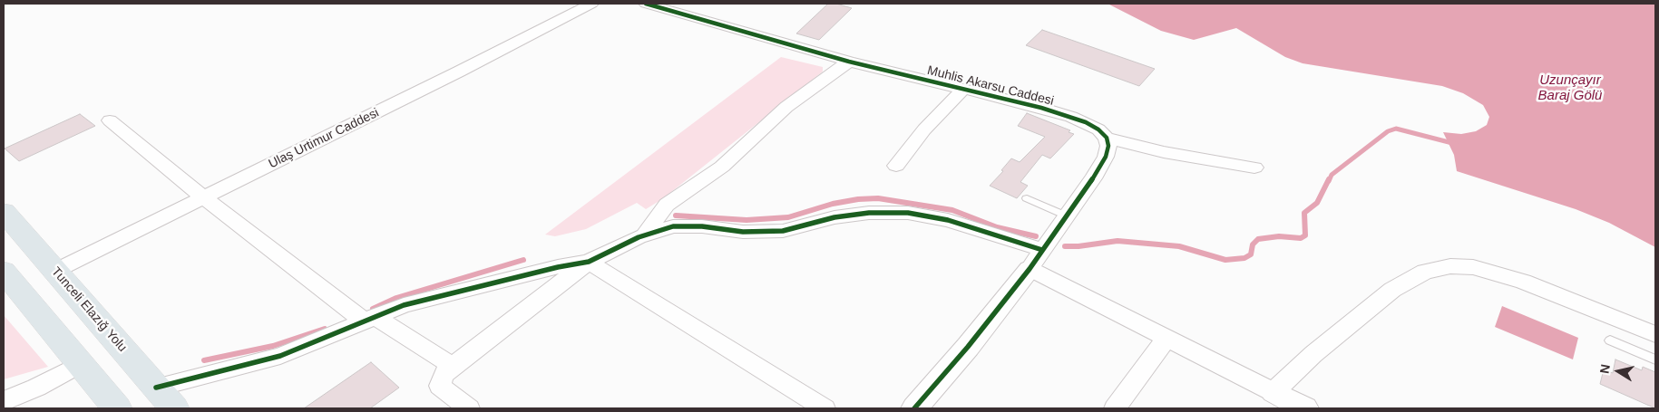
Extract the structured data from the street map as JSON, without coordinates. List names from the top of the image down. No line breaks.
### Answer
{"streets":{"main road":["Tunceli Elazığ Yolu"],"street":["Muhlis Akarsu Caddesi","Ulaş Urtimur Caddesi"]},"crossings":[["Ulaş Urtimur Caddesi","Tunceli Elazığ Yolu"]],"water":["Uzunçayır Baraj Gölü"],"north":"left"}
